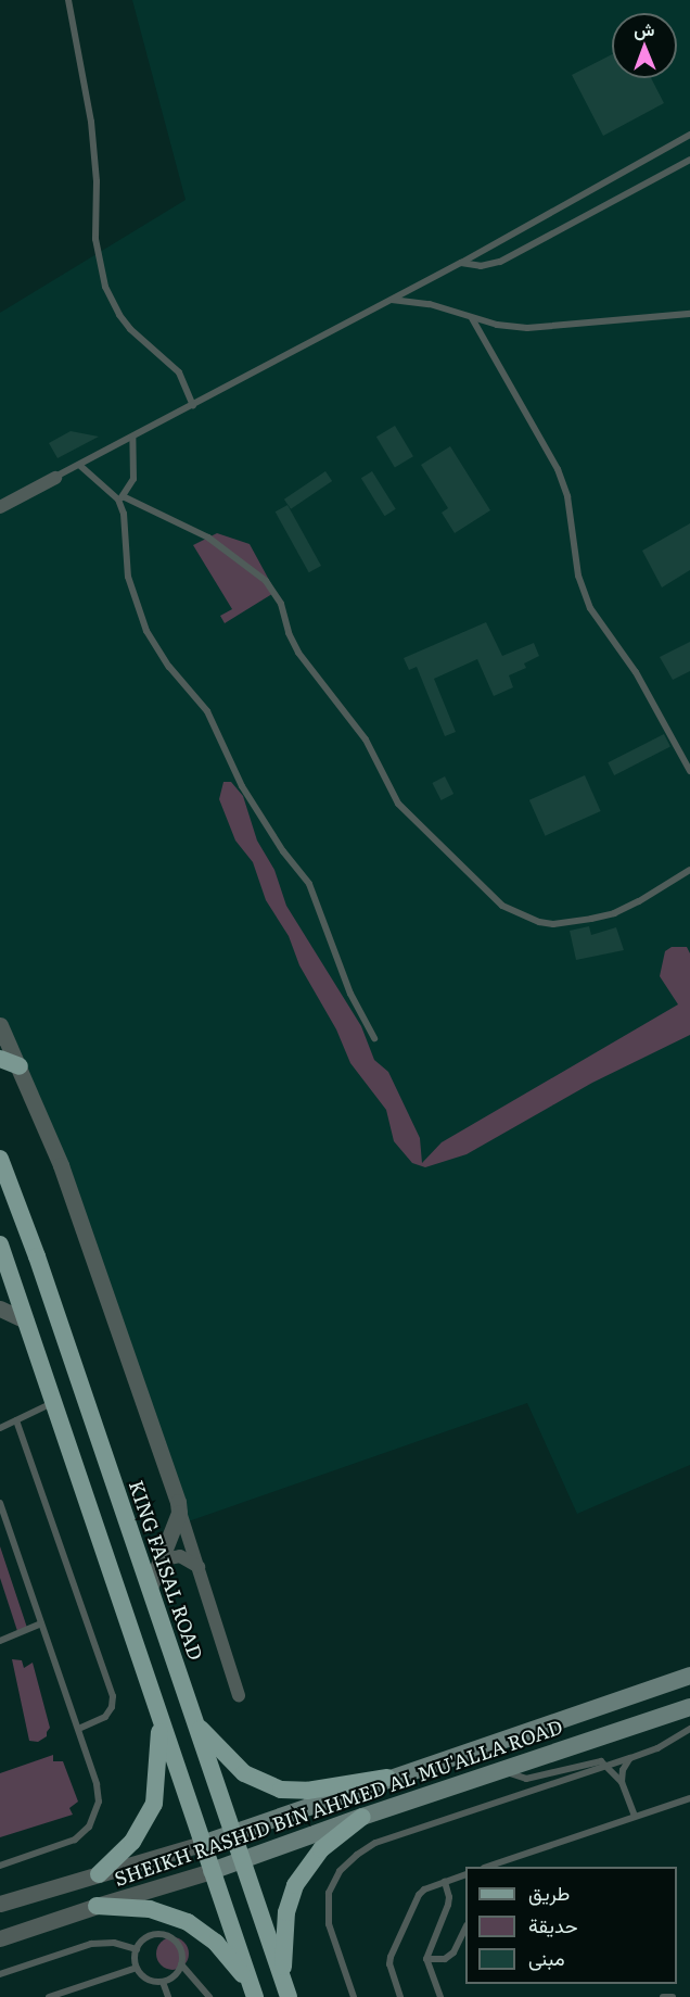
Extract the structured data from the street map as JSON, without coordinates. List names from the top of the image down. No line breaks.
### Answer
{"streets":{"main road":["KING FAISAL ROAD","SHEIKH RASHID BIN AHMED AL MU'ALLA ROAD"]},"crossings":[["KING FAISAL ROAD","SHEIKH RASHID BIN AHMED AL MU'ALLA ROAD"]],"legend":["طريق","حديقة","مبنى"],"north":"top"}
